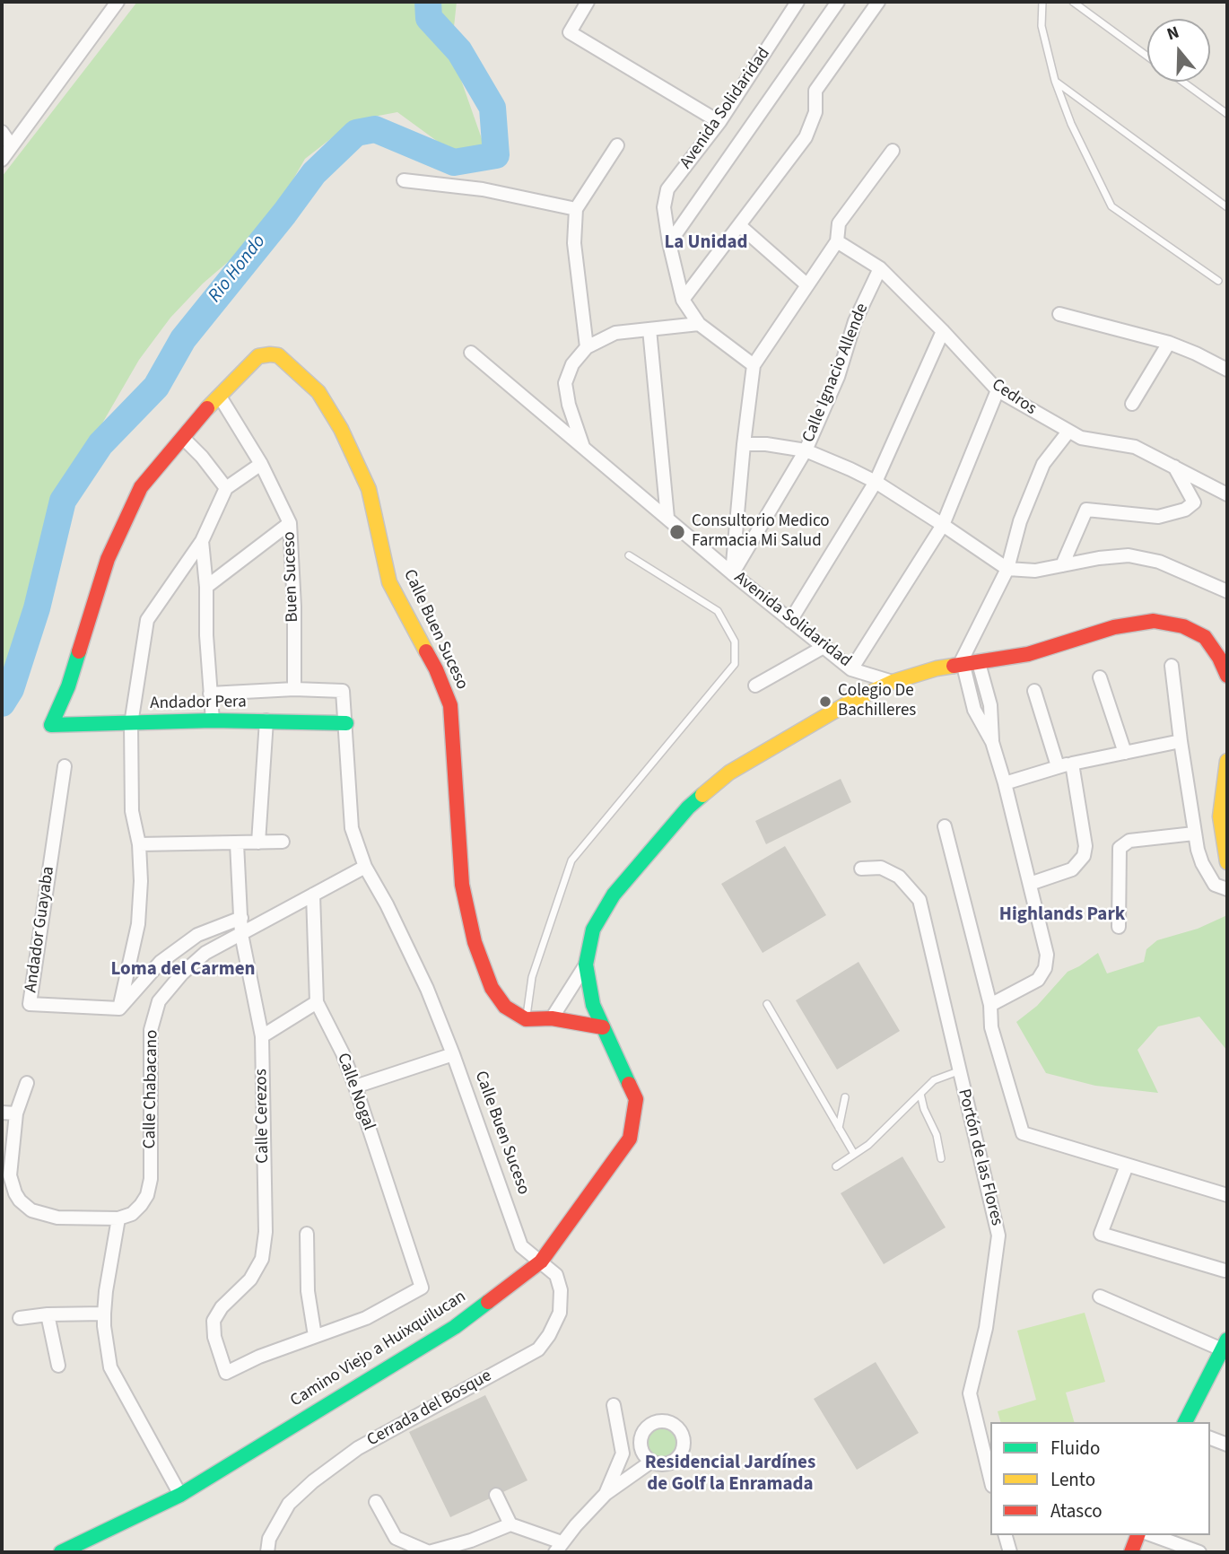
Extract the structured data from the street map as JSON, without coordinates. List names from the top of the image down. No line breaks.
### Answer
{"streets":{"main road":["Calle Buen Suceso","Andador Pera","Camino Viejo a Huixquilucan"],"street":["Avenida Solidaridad","Calle Ignacio Allende","Cedros","Buen Suceso","Andador Guayaba","Calle Chabacano","Calle Nogal","Calle Cerezos","Portón de las Flores","Cerrada del Bosque"]},"crossings":[["Avenida Solidaridad","Calle Ignacio Allende"],["Avenida Solidaridad","Camino Viejo a Huixquilucan"],["Calle Ignacio Allende","Cedros"],["Buen Suceso","Calle Buen Suceso"],["Calle Buen Suceso","Andador Pera"],["Calle Buen Suceso","Calle Chabacano"],["Calle Buen Suceso","Camino Viejo a Huixquilucan"],["Calle Buen Suceso","Cerrada del Bosque"],["Calle Chabacano","Calle Nogal"],["Calle Chabacano","Calle Cerezos"],["Calle Nogal","Calle Cerezos"],["Camino Viejo a Huixquilucan","Cerrada del Bosque"]],"districts":["La Unidad","Highlands Park","Loma del Carmen","Residencial Jardínes de Golf la Enramada"],"water":["Rio Hondo"],"places":["Consultorio Medico Farmacia Mi Salud","Colegio De Bachilleres"],"legend":["Fluido","Lento","Atasco"],"north":"top"}
